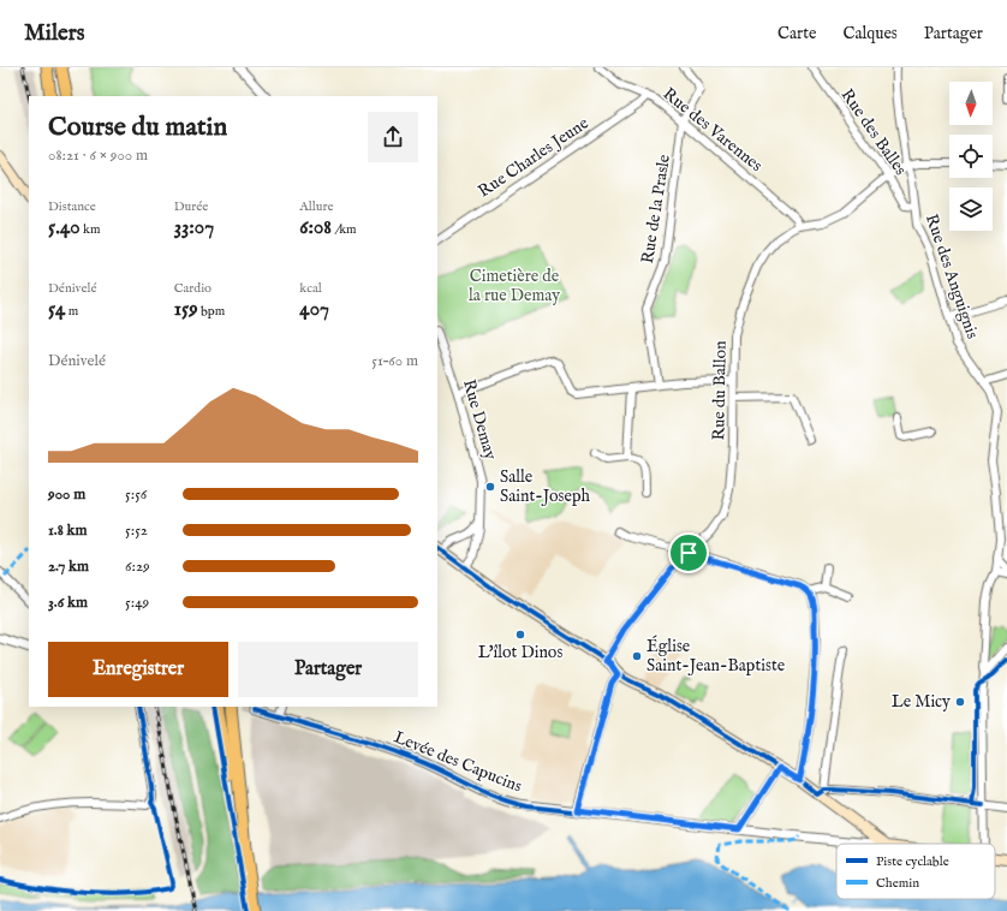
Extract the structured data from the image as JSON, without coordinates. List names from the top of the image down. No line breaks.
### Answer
{"streets":{"street":["Rue des Varennes","Rue des Balles","Rue Charles Jeune","Rue de la Prasle","Rue des Anguignis","Rue du Ballon","Rue Demay","Levée des Capucins"]},"crossings":[["Rue des Varennes","Rue Charles Jeune"],["Rue des Varennes","Rue de la Prasle"],["Rue des Varennes","Rue du Ballon"],["Rue des Balles","Rue des Anguignis"],["Rue des Balles","Rue du Ballon"],["Rue des Anguignis","Rue du Ballon"]],"parks":["Cimetière de la rue Demay"],"places":["Salle Saint-Joseph","L'îlot Dinos","Église Saint-Jean-Baptiste","Le Micy"],"legend":["Piste cyclable","Chemin"],"north":"bottom","page":{"header":"Milers","nav":["Carte","Calques","Partager"],"heading":["Course du matin","08:21 · 6 × 900 m"],"stats":[["Distance","5.40 km"],["Durée","33:07"],["Allure","6:08 /km"],["Dénivelé","54 m"],["Cardio","159 bpm"],["kcal","407"]],"chart":["Dénivelé","51–60 m"],"list":[{"name":"900 m","note":"5:56"},{"name":"1.8 km","note":"5:52"},{"name":"2.7 km","note":"6:29"},{"name":"3.6 km","note":"5:49"}],"buttons":["Enregistrer","Partager"]}}
